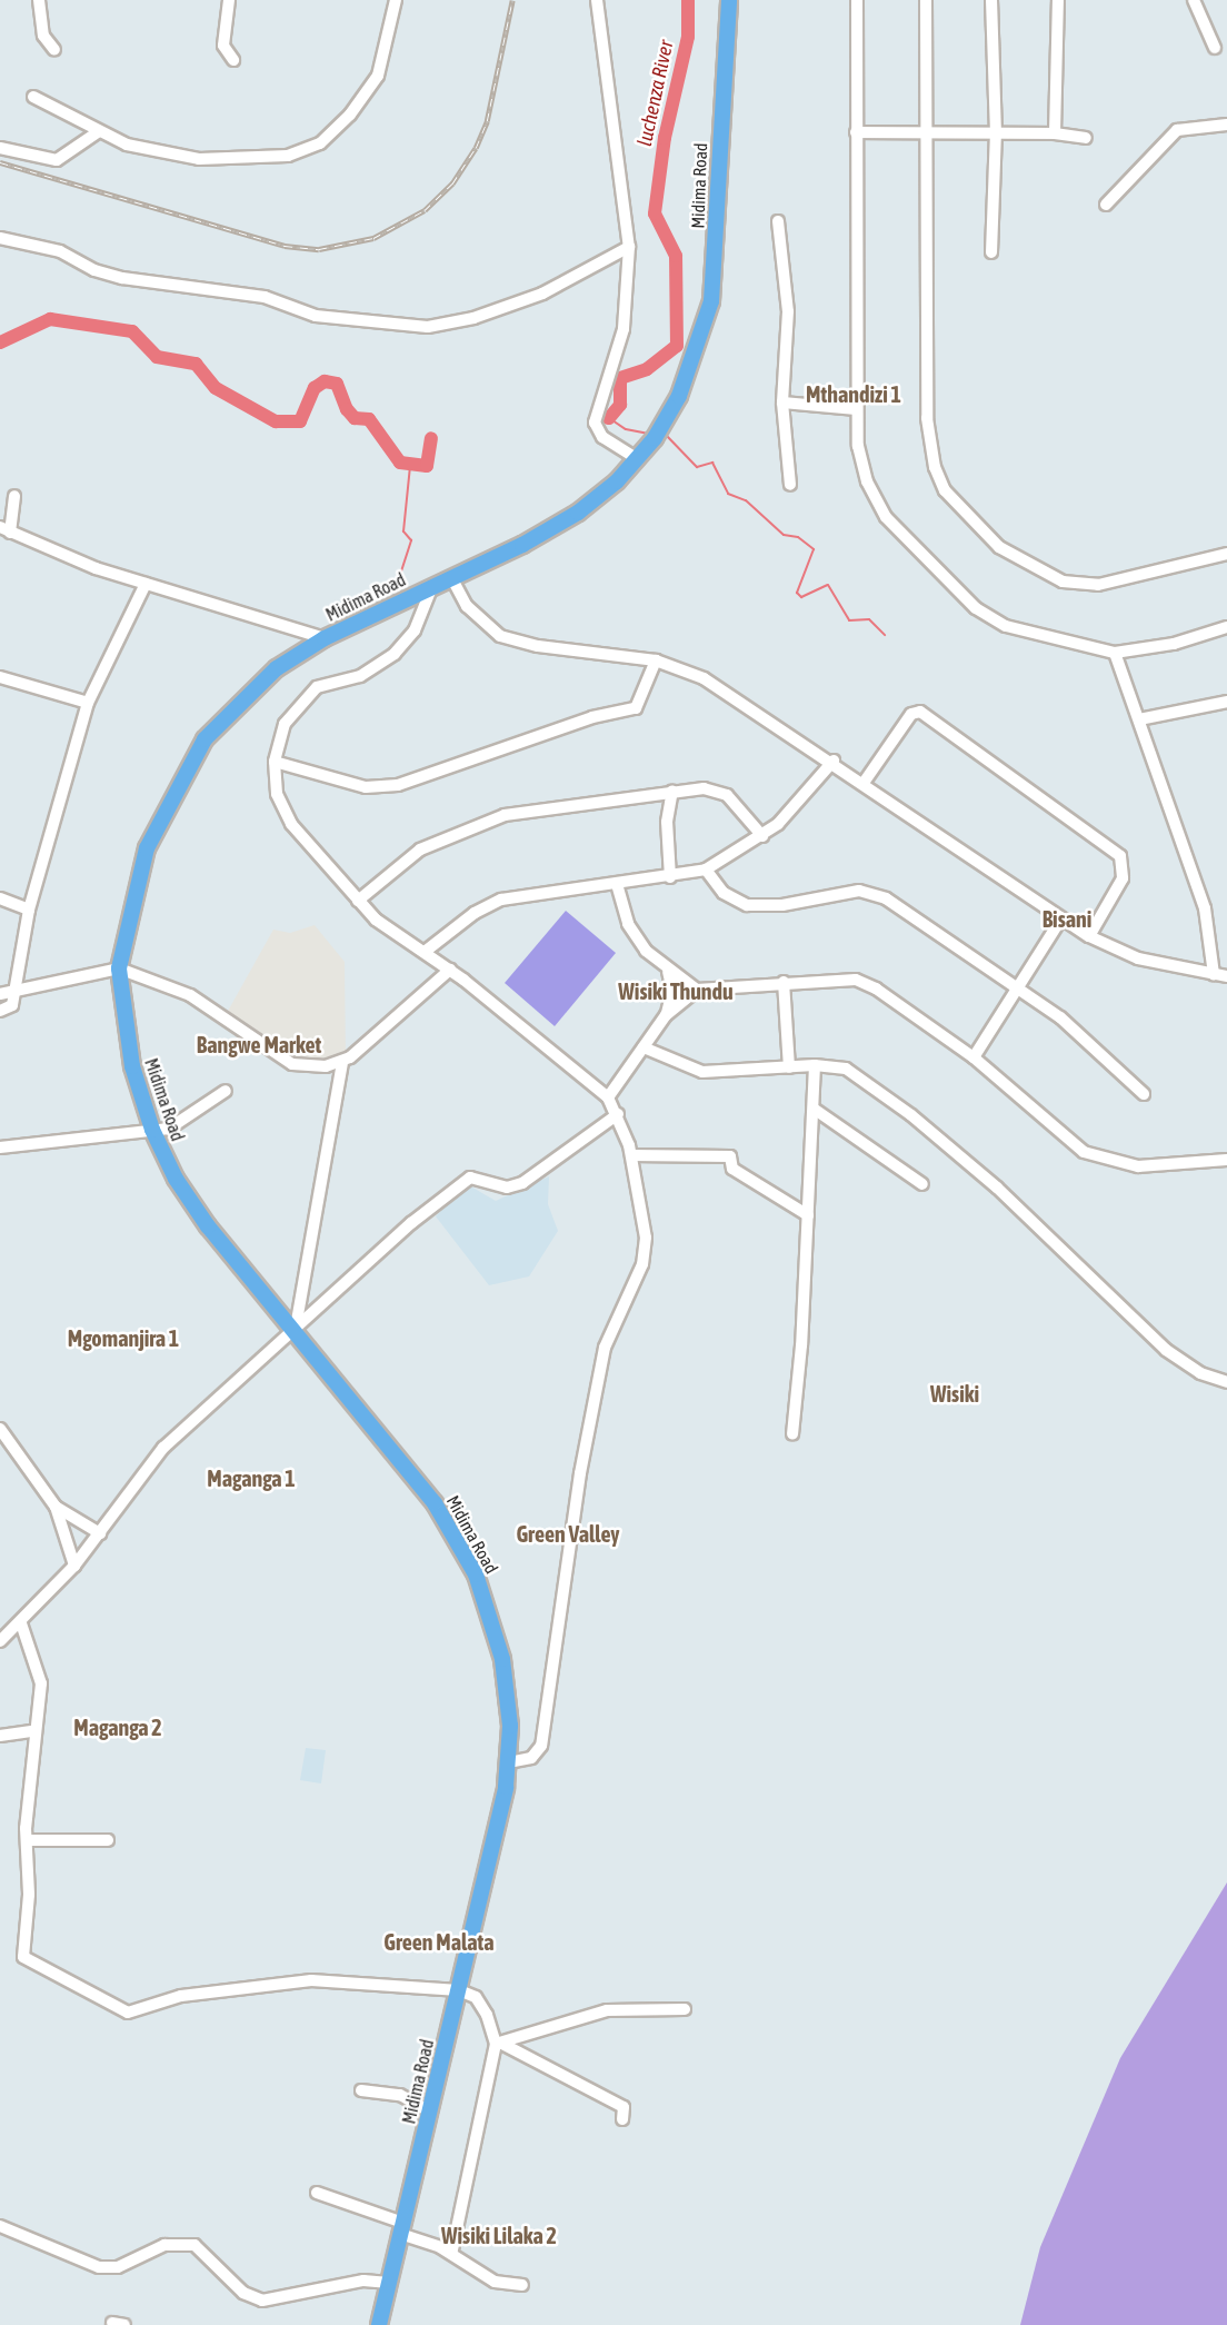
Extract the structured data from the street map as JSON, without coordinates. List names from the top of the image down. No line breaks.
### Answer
{"streets":{"main road":["Midima Road"]},"districts":["Mthandizi 1","Bisani","Wisiki Thundu","Bangwe Market","Mgomanjira 1","Wisiki","Maganga 1","Green Valley","Maganga 2","Green Malata","Wisiki Lilaka 2"],"water":["luchenza River"]}
